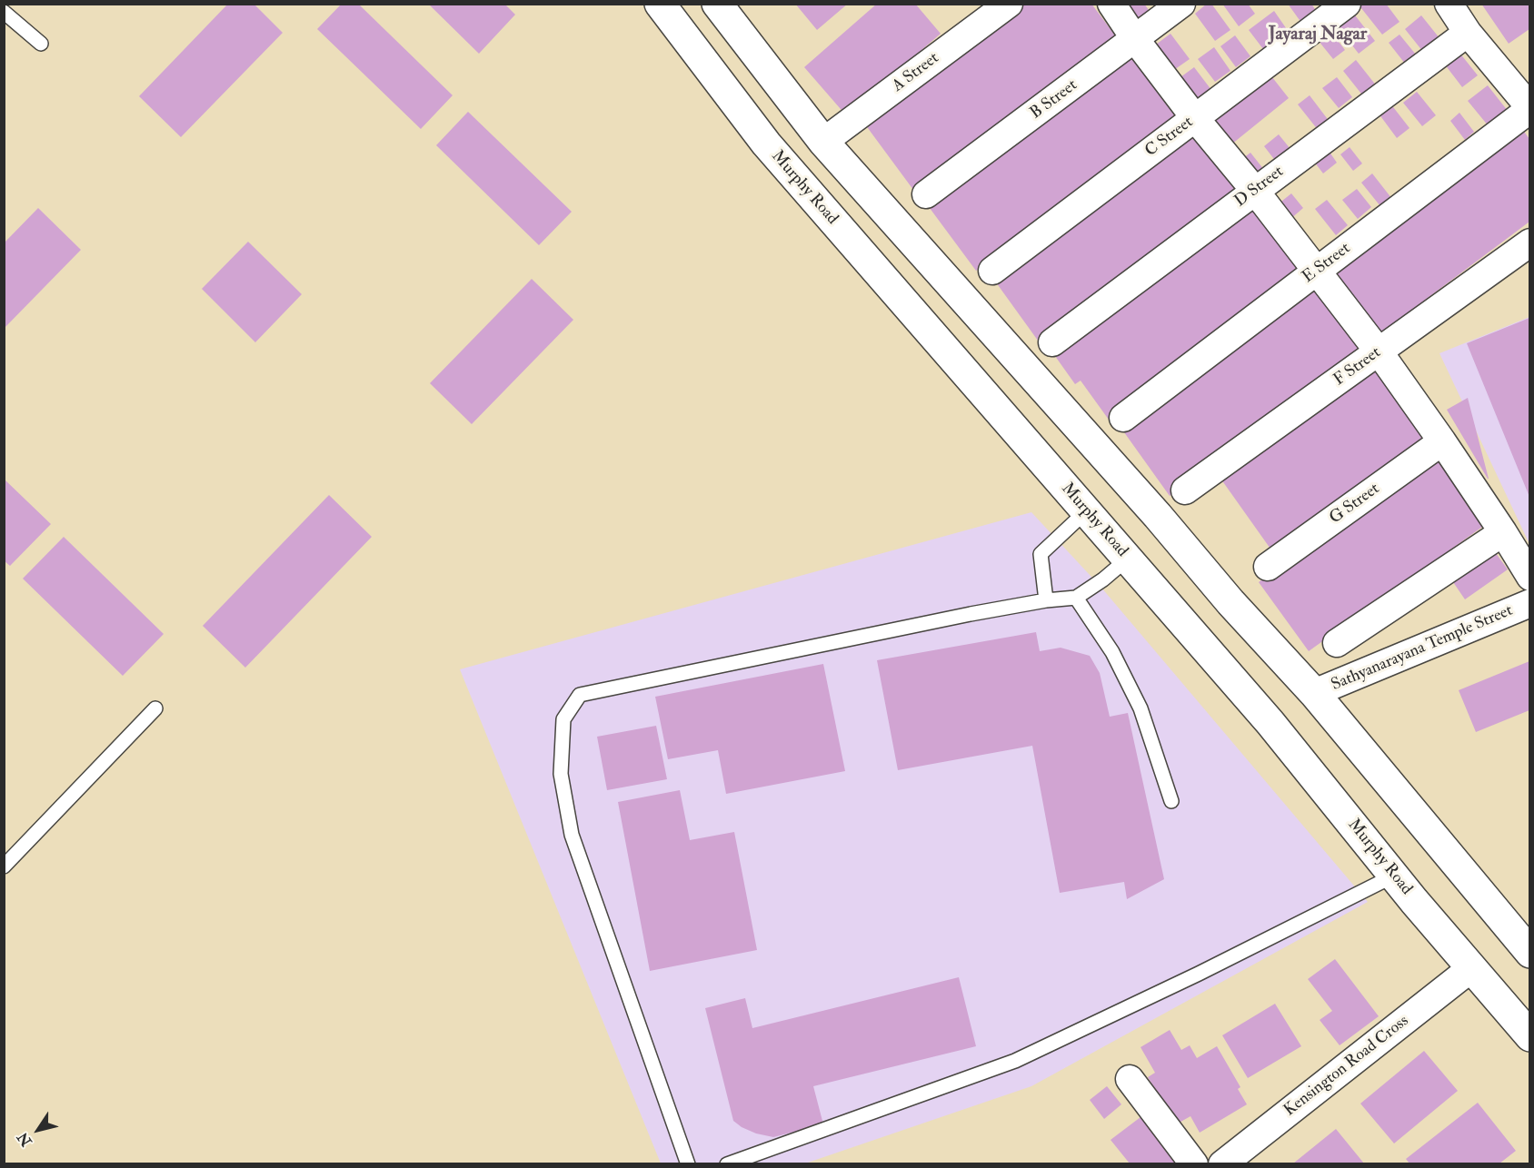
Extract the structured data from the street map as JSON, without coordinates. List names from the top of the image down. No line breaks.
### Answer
{"streets":{"main road":["Murphy Road"],"street":["A Street","B Street","C Street","D Street","E Street","F Street","G Street","Sathyanarayana Temple Street","Kensington Road Cross"]},"crossings":[["Murphy Road","Kensington Road Cross"]],"districts":["Jayaraj Nagar"],"north":"bottom left"}
